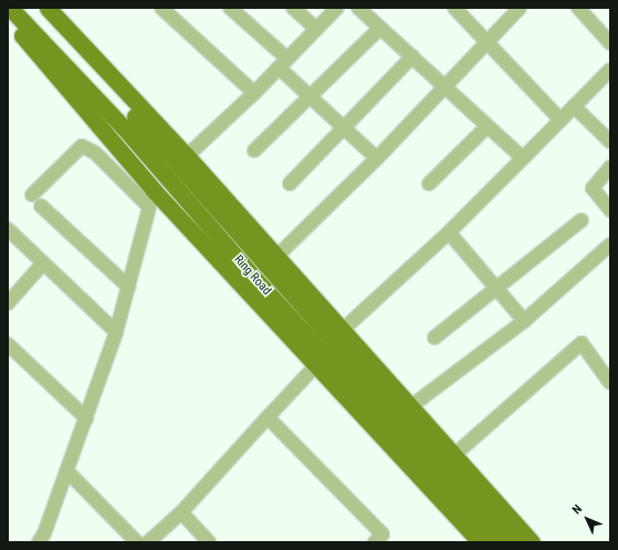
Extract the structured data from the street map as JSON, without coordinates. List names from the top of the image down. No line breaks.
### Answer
{"streets":{"main road":["Ring Road"]},"north":"top left"}
